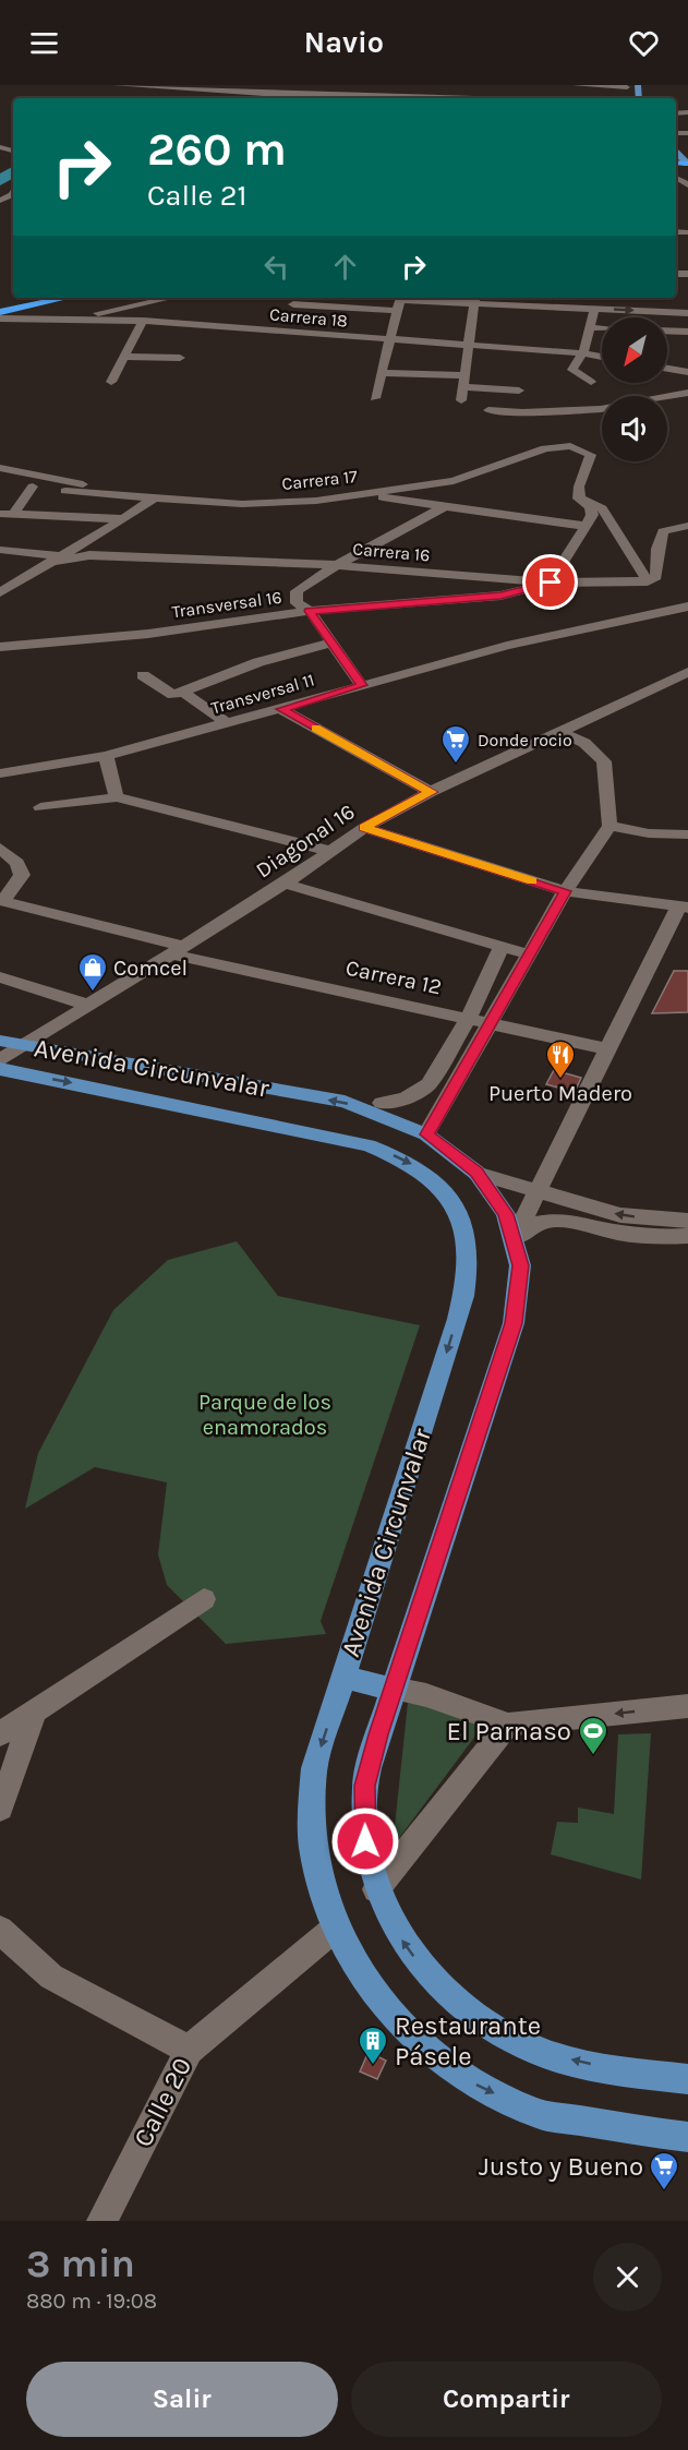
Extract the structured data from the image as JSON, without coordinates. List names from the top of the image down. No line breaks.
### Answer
{"streets":{"main road":["Avenida Circunvalar"],"street":["Carrera 18","Carrera 17","Carrera 16","Transversal 16","Transversal 11","Diagonal 16","Carrera 12","Calle 20"]},"crossings":[["Carrera 16","Transversal 16"],["Diagonal 16","Carrera 12"],["Diagonal 16","Avenida Circunvalar"],["Avenida Circunvalar","Calle 20"]],"parks":["Parque de los enamorados"],"places":{"supermarket":["Donde rocio","Justo y Bueno"],"shop":["Comcel"],"restaurant":["Puerto Madero"],"sports":["El Parnaso"],"building":["Restaurante Pásele"]},"north":"bottom left","page":{"header":"Navio","turn":["260 m","Calle 21"],"heading":["3 min","880 m · 19:08"],"buttons":["Salir","Compartir"]}}
